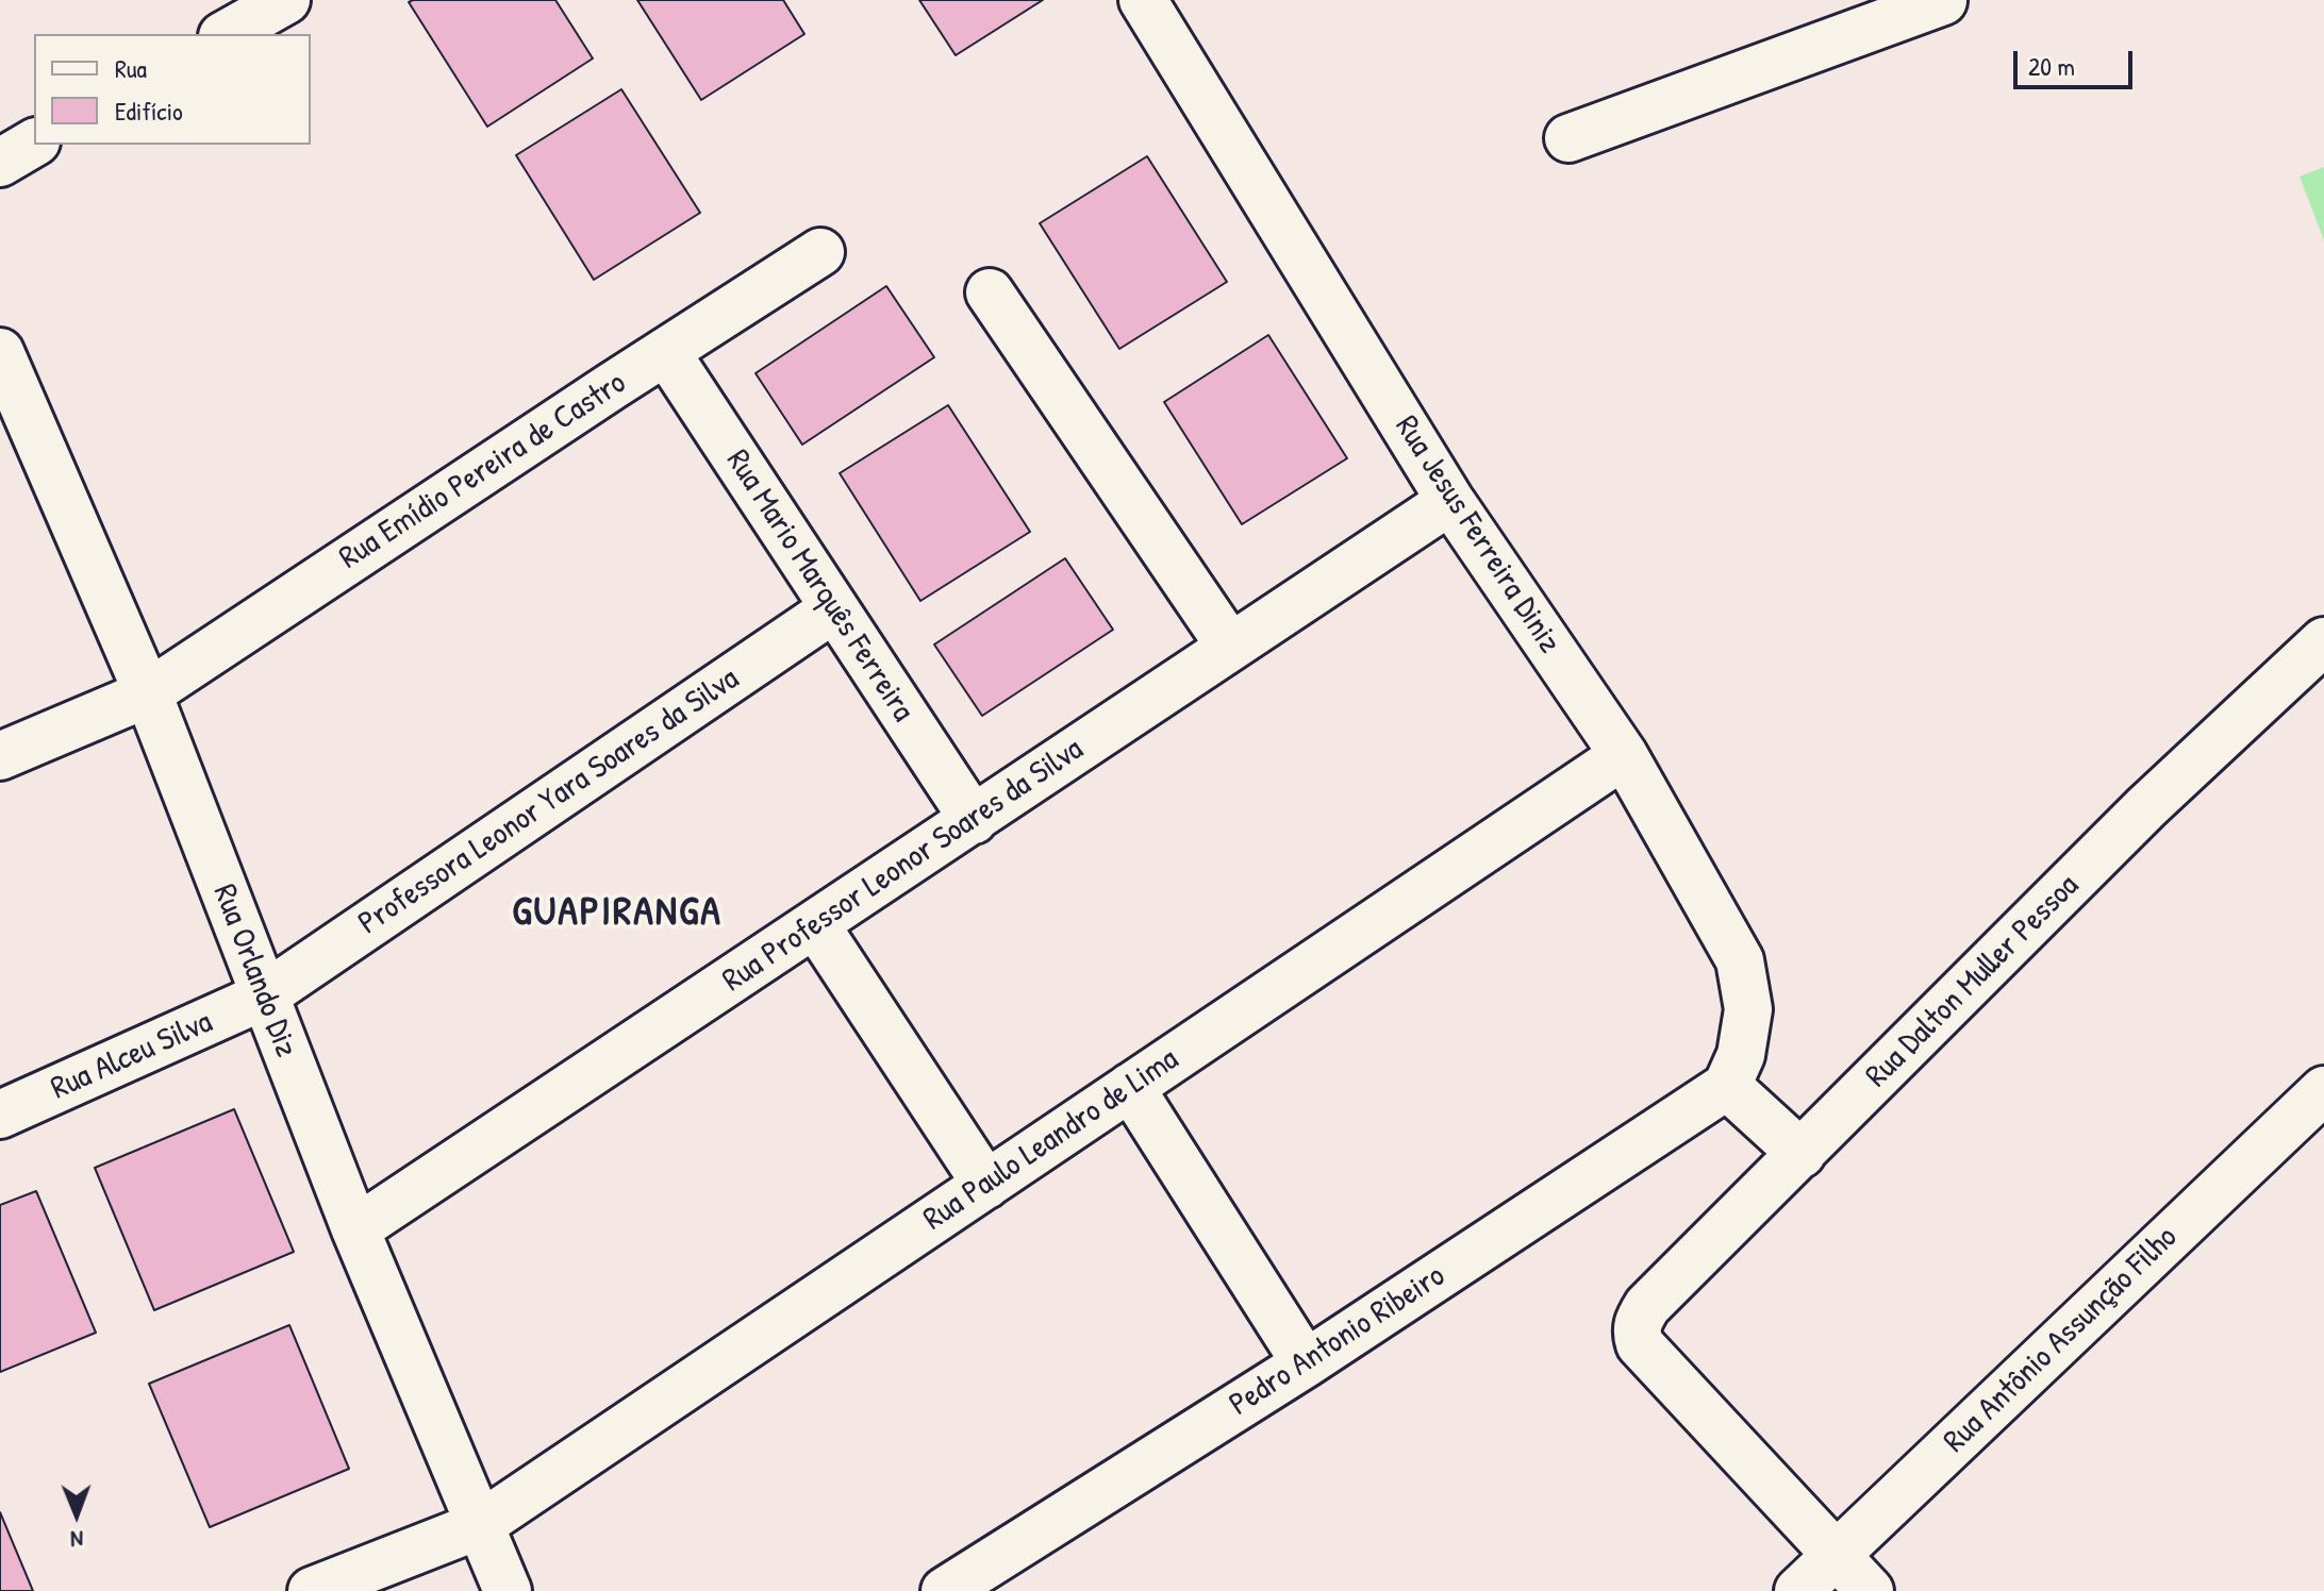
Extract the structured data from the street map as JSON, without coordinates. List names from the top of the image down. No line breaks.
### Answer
{"streets":{"street":["Rua Emídio Pereira de Castro","Rua Jesus Ferreira Diniz","Rua Mario Marquês Ferreira","Professora Leonor Yara Soares da Silva","Rua Professor Leonor Soares da Silva","Rua Orlando Diz","Rua Dalton Muller Pessoa","Rua Alceu Silva","Rua Paulo Leandro de Lima","Rua Antônio Assunção Filho","Pedro Antonio Ribeiro"]},"crossings":[["Rua Emídio Pereira de Castro","Rua Mario Marquês Ferreira"],["Rua Emídio Pereira de Castro","Rua Orlando Diz"],["Rua Jesus Ferreira Diniz","Rua Professor Leonor Soares da Silva"],["Rua Jesus Ferreira Diniz","Rua Paulo Leandro de Lima"],["Rua Jesus Ferreira Diniz","Pedro Antonio Ribeiro"],["Rua Mario Marquês Ferreira","Professora Leonor Yara Soares da Silva"],["Rua Mario Marquês Ferreira","Rua Professor Leonor Soares da Silva"],["Professora Leonor Yara Soares da Silva","Rua Orlando Diz"],["Professora Leonor Yara Soares da Silva","Rua Alceu Silva"],["Rua Professor Leonor Soares da Silva","Rua Orlando Diz"],["Rua Orlando Diz","Rua Alceu Silva"],["Rua Orlando Diz","Rua Paulo Leandro de Lima"],["Rua Dalton Muller Pessoa","Rua Antônio Assunção Filho"]],"districts":["GUAPIRANGA"],"legend":["Rua","Edifício"],"scale_bar":"20 m","north":"bottom"}
